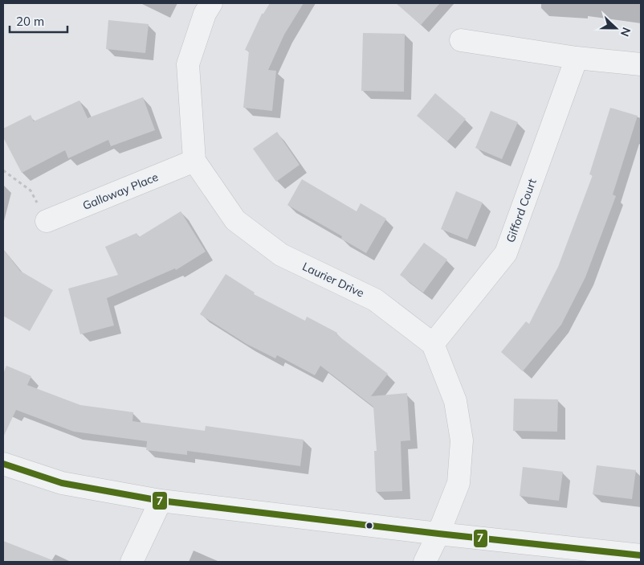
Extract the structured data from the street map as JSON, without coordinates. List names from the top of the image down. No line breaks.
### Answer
{"streets":{"street":["Galloway Place","Gifford Court","Laurier Drive"]},"crossings":[["Galloway Place","Laurier Drive"],["Gifford Court","Laurier Drive"]],"lines":["transit line 7"],"scale_bar":"20 m","north":"right"}
